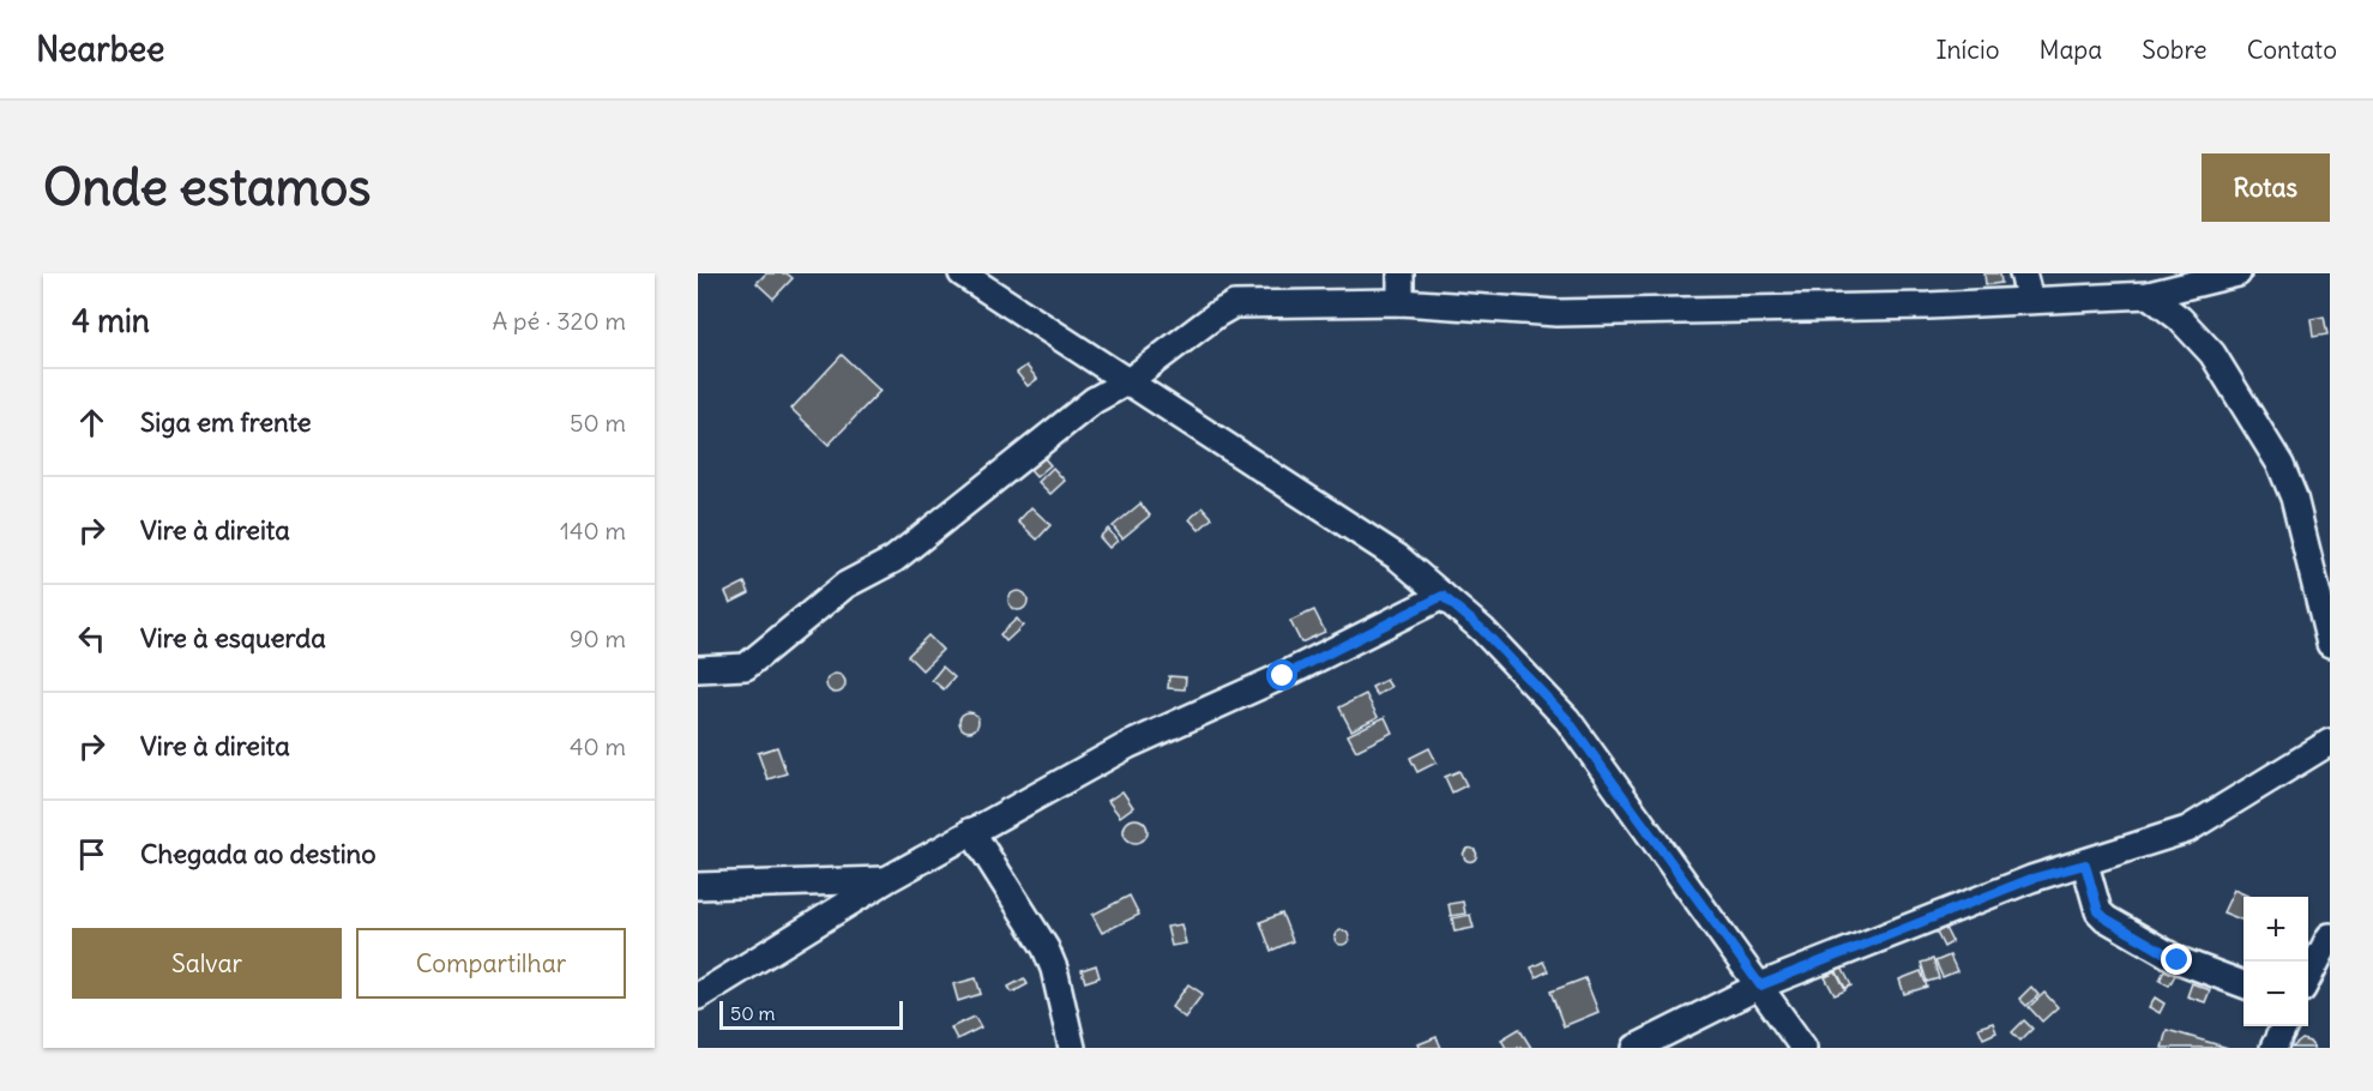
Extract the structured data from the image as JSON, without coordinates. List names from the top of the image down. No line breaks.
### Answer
{"scale_bar":"50 m","page":{"header":"Nearbee","nav":["Início","Mapa","Sobre","Contato"],"buttons":["Rotas",["Salvar","Compartilhar"]],"title":"Onde estamos","heading":["4 min","A pé · 320 m"],"list":[["Siga em frente","50 m"],["Vire à direita","140 m"],["Vire à esquerda","90 m"],["Vire à direita","40 m"],"Chegada ao destino"],"map_buttons":["+","−"],"scale":"50 m"}}
